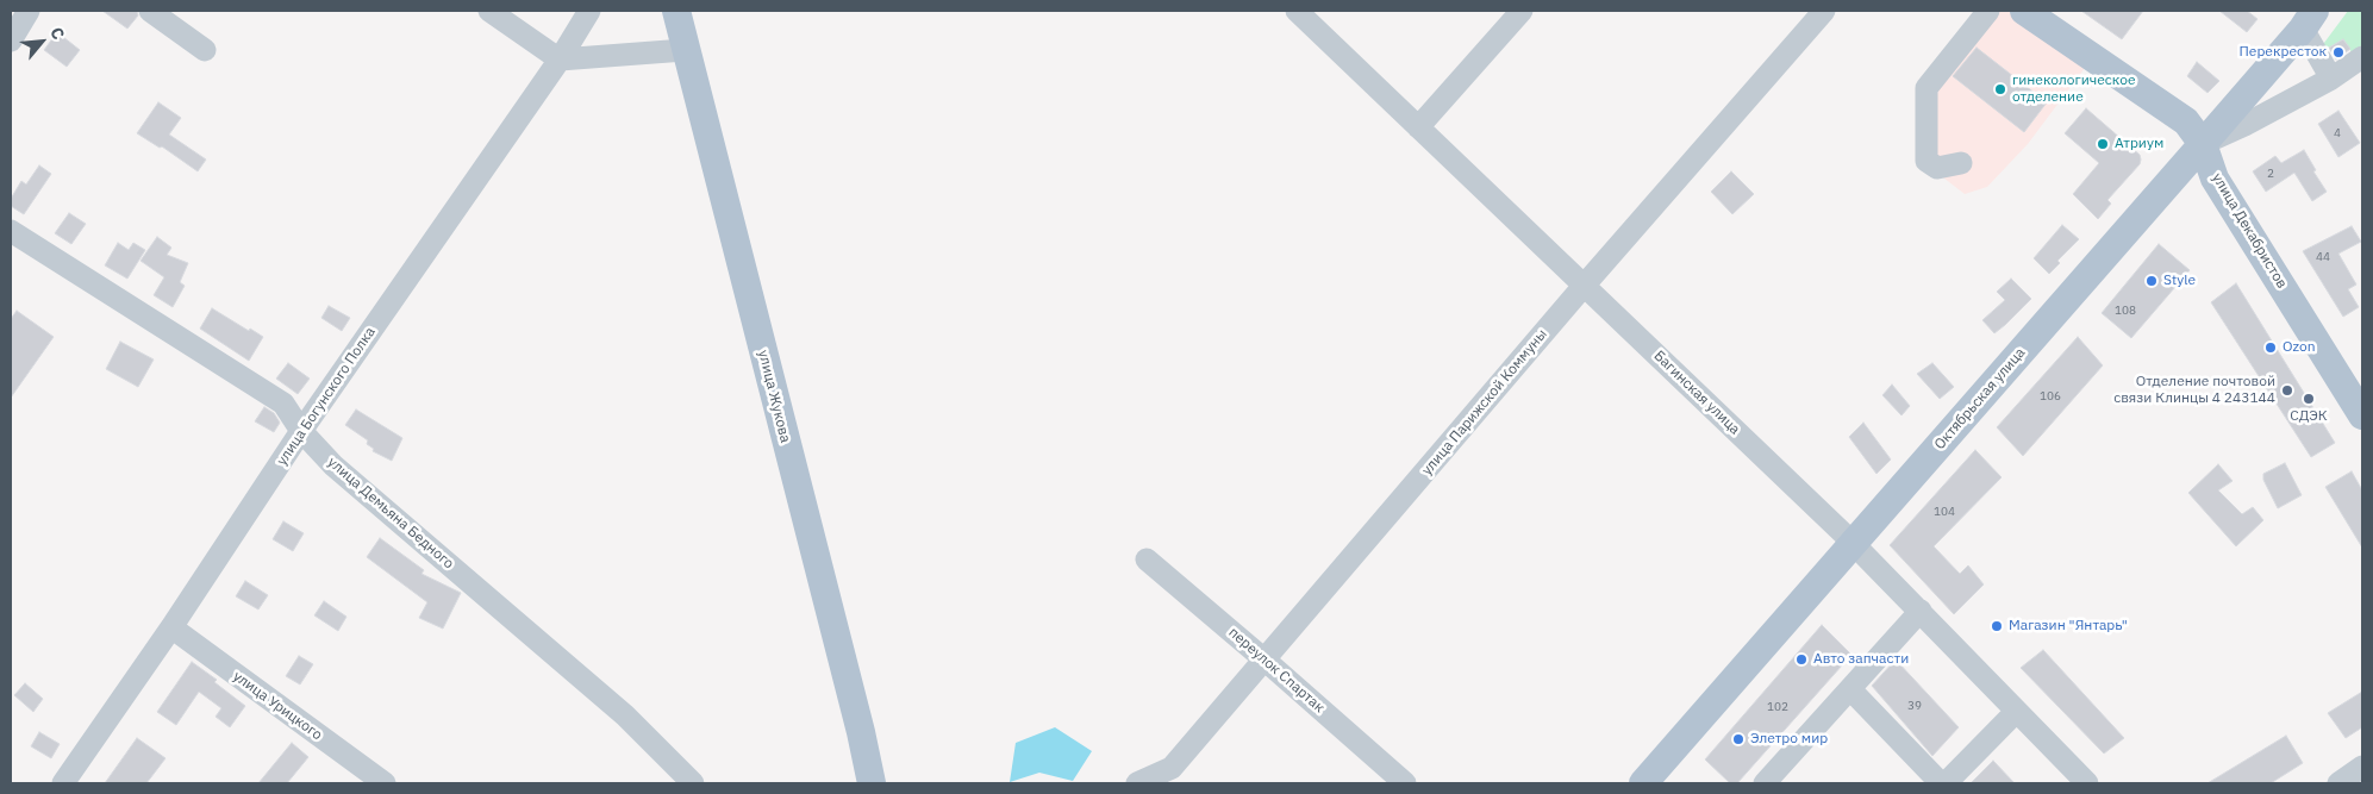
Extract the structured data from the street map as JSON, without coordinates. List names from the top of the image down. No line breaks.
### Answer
{"streets":{"main road":["улица Декабристов","улица Жукова","Октябрьская улица"],"street":["Багинская улица","улица Богунского Полка","улица Парижской Коммуны","улица Демьяна Бедного","переулок Спартак","улица Урицкого"]},"crossings":[["улица Декабристов","Октябрьская улица"],["Багинская улица","Октябрьская улица"],["Багинская улица","улица Парижской Коммуны"],["улица Богунского Полка","улица Демьяна Бедного"],["улица Богунского Полка","улица Урицкого"],["улица Парижской Коммуны","переулок Спартак"]],"places":["Перекресток","гинекологическое отделение","Атриум","Style","Ozon","Отделение почтовой связи Клинцы 4 243144","СДЭК","Магазин \"Янтарь\"","Авто запчасти","Элетро мир"],"house_numbers":["4","2","44","108","106","104","39","102"],"north":"top right"}
